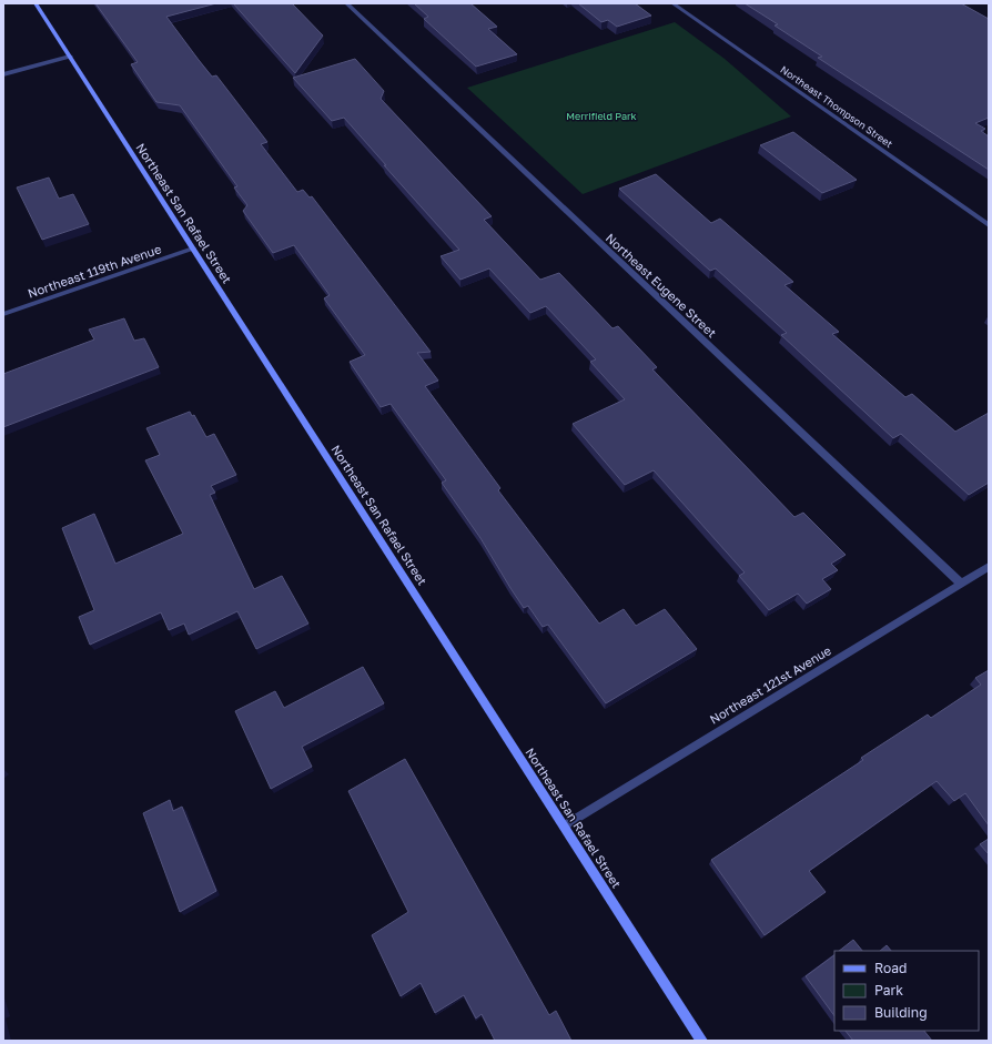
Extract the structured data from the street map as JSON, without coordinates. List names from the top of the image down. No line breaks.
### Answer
{"streets":{"street":["Northeast Thompson Street","Northeast San Rafael Street","Northeast 119th Avenue","Northeast Eugene Street","Northeast 121st Avenue"]},"crossings":[["Northeast San Rafael Street","Northeast 119th Avenue"],["Northeast San Rafael Street","Northeast 121st Avenue"],["Northeast Eugene Street","Northeast 121st Avenue"]],"parks":["Merrifield Park"],"legend":["Road","Park","Building"]}
